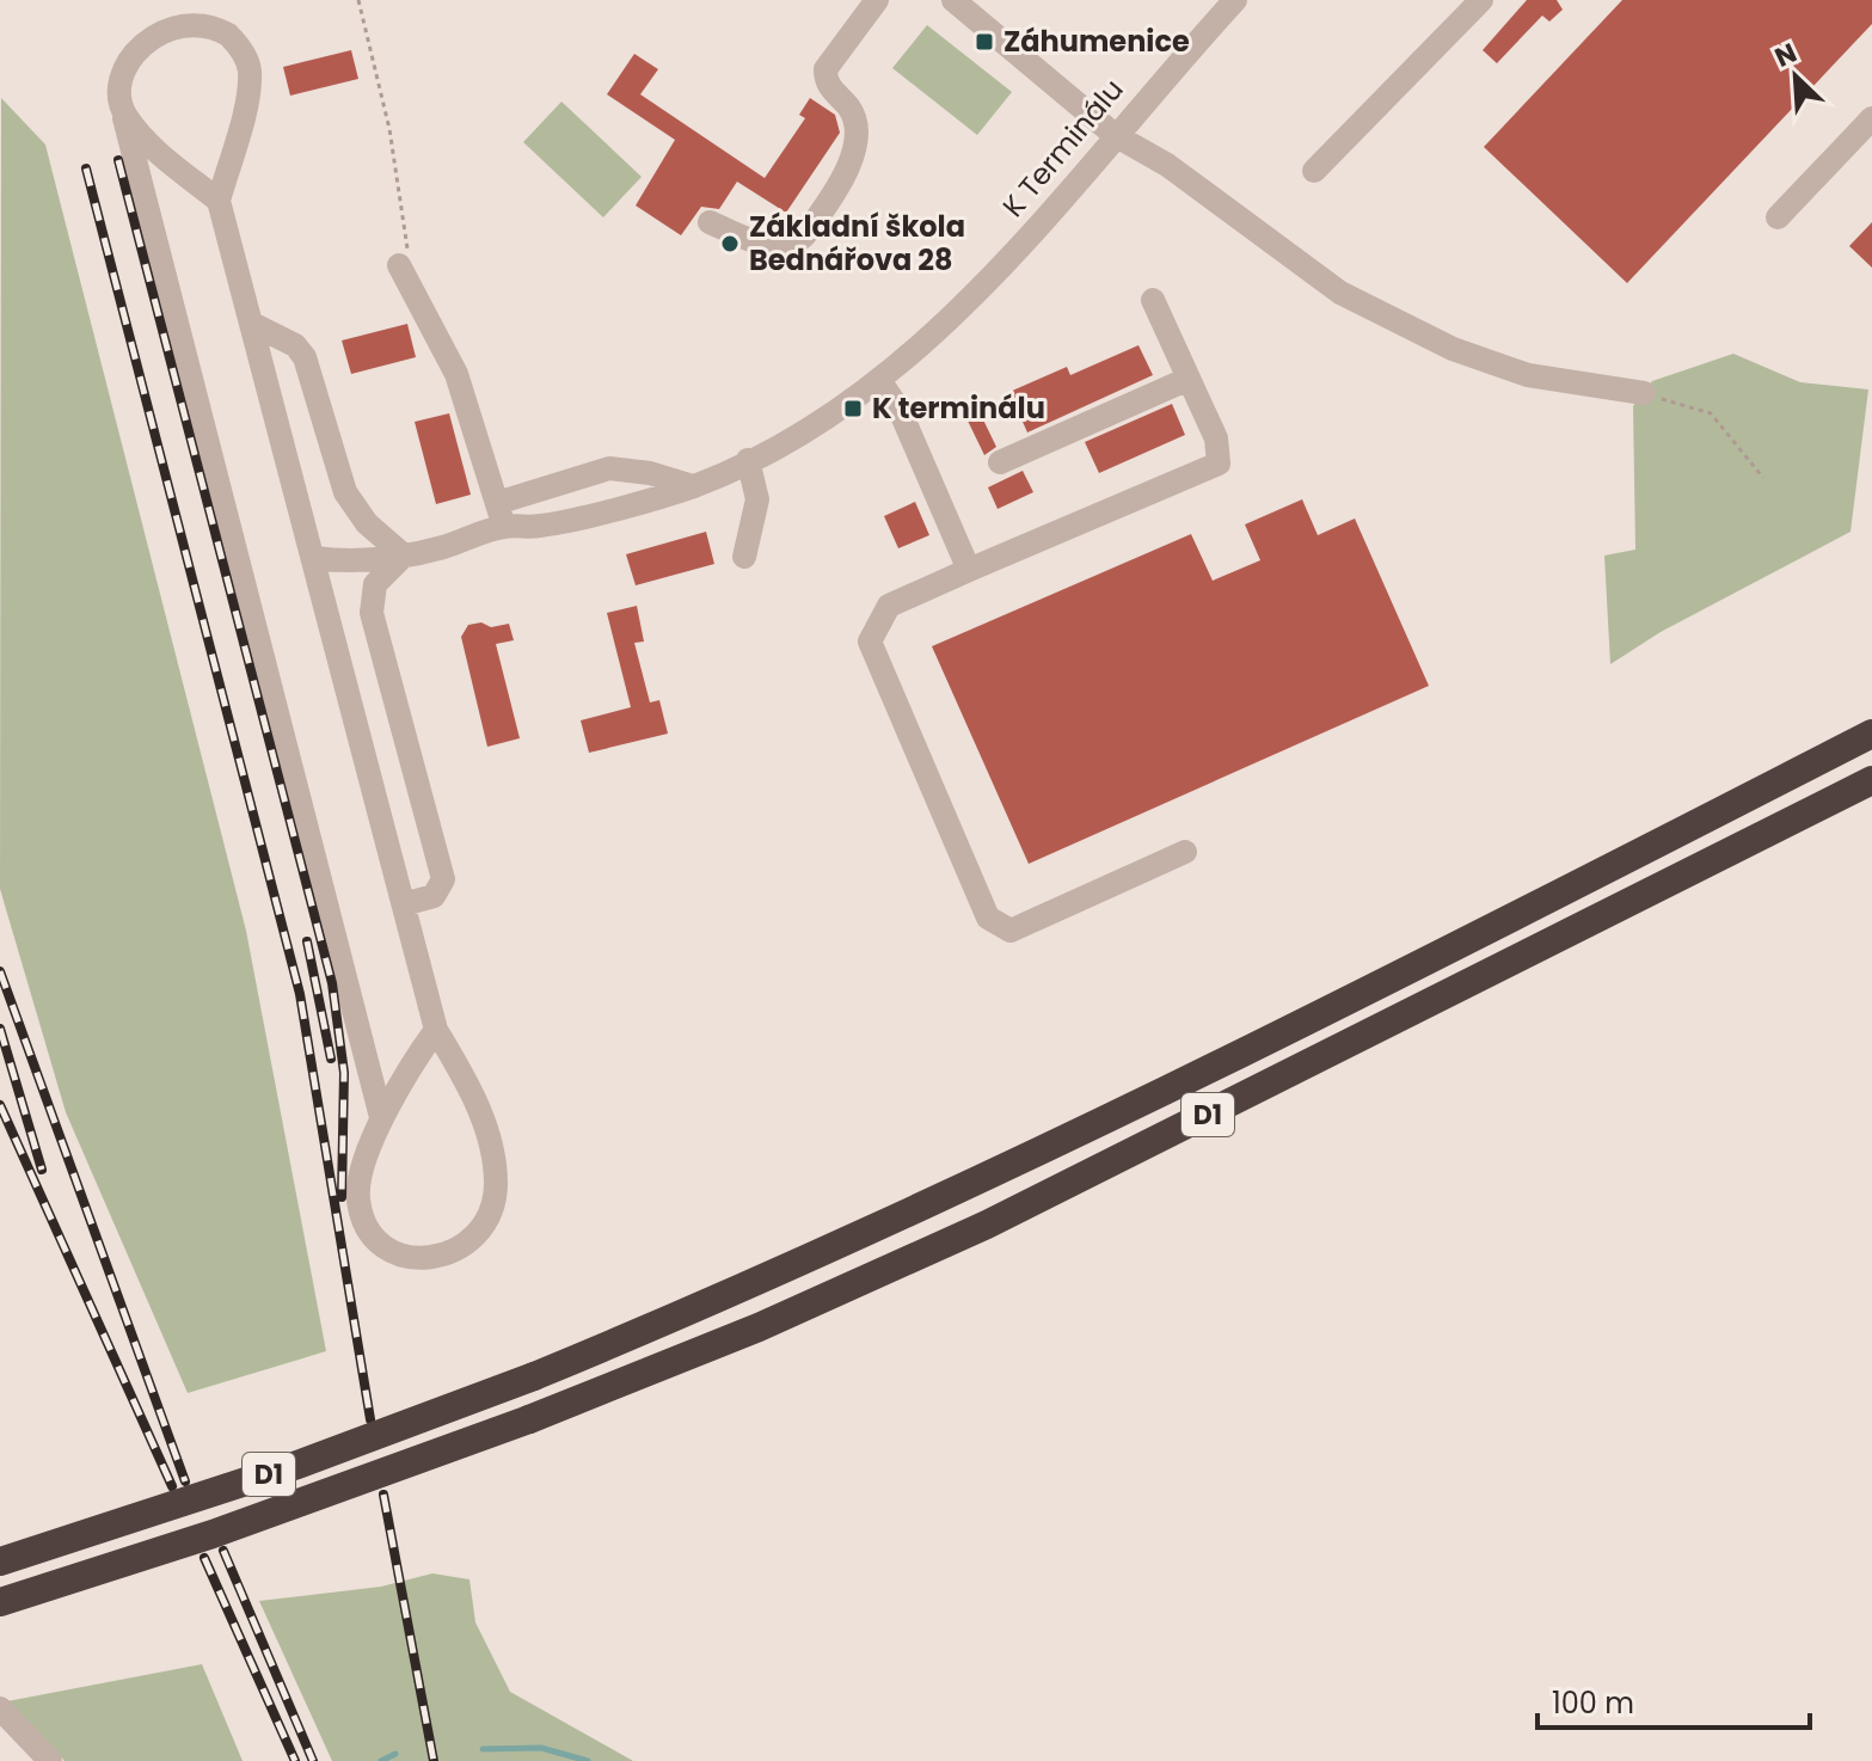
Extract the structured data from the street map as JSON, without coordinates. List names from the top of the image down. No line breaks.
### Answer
{"streets":{"highway":["D1"],"street":["K Terminálu"]},"places":{"transit":["Záhumenice","K terminálu"],"other":["Základní škola Bednářova 28"]},"scale_bar":"100 m","north":"top left"}
